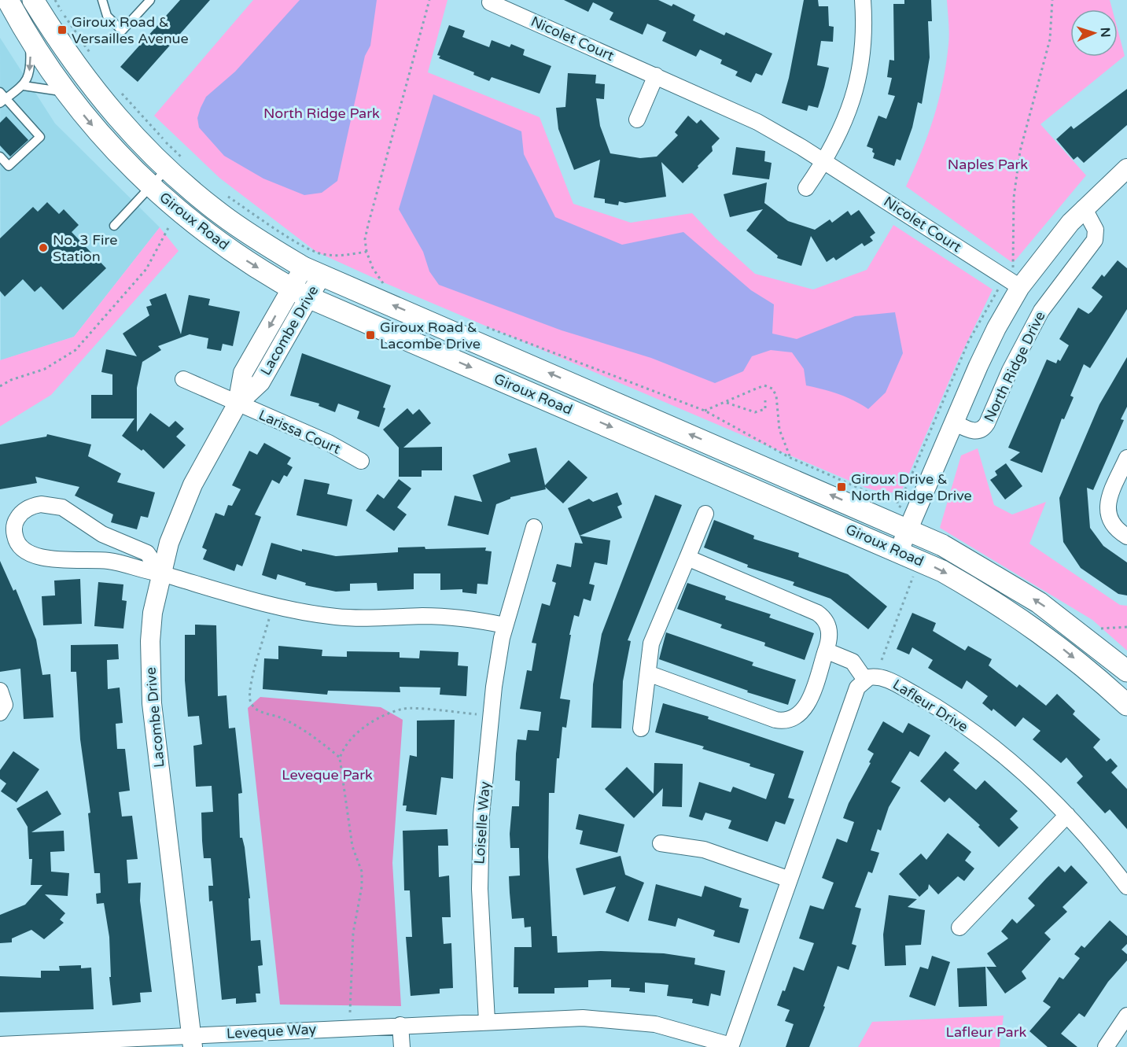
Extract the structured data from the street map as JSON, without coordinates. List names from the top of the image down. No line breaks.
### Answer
{"streets":{"main road":["Giroux Road"],"street":["Nicolet Court","Lacombe Drive","North Ridge Drive","Larissa Court","Lafleur Drive","Loiselle Way","Leveque Way"]},"crossings":[["Giroux Road","Lacombe Drive"],["Lacombe Drive","Larissa Court"],["Lacombe Drive","Leveque Way"],["Loiselle Way","Leveque Way"]],"parks":["North Ridge Park","Naples Park","Leveque Park","Lafleur Park"],"places":{"transit":["Giroux Road & Versailles Avenue","Giroux Road & Lacombe Drive","Giroux Drive & North Ridge Drive"],"other":["No. 3 Fire Station"]},"north":"right"}
